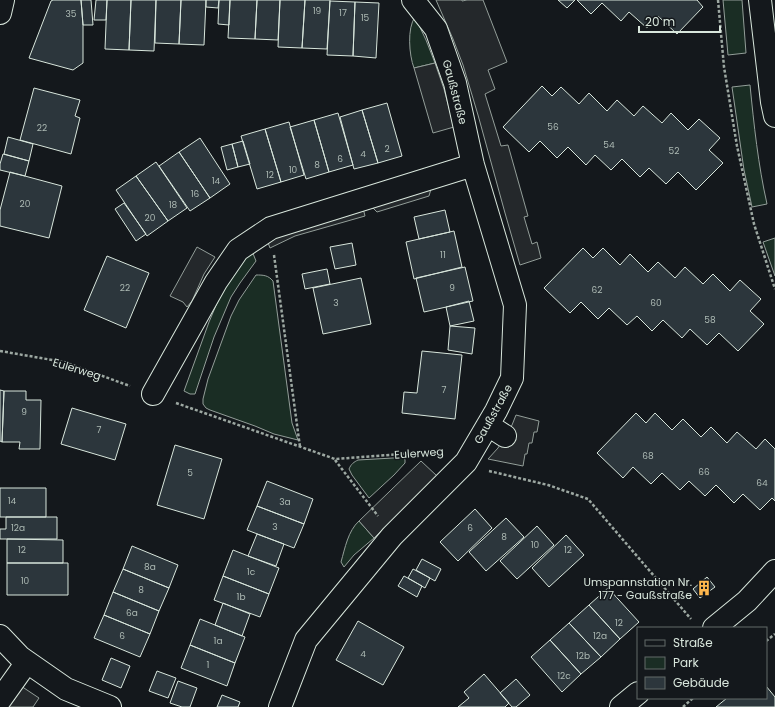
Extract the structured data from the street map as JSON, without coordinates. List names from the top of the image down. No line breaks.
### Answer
{"streets":{"street":["Gaußstraße"],"path":["Eulerweg"]},"crossings":[["Gaußstraße","Eulerweg"]],"places":{"building":["Umspannstation Nr. 177 - Gaußstraße"]},"house_numbers":["19","17","35","15","56","22","54","2","52","4","6","8","10","12","14","16","20","18","20","11","22","9","62","3","60","58","7","9","7","68","66","5","64","14","3a","3","12a","6","8","10","12","12","8a","1c","10","8","1b","6a","12","6","12a","1a","4","12b","1","12c"],"legend":["Straße","Park","Gebäude"],"scale_bar":"20 m"}
